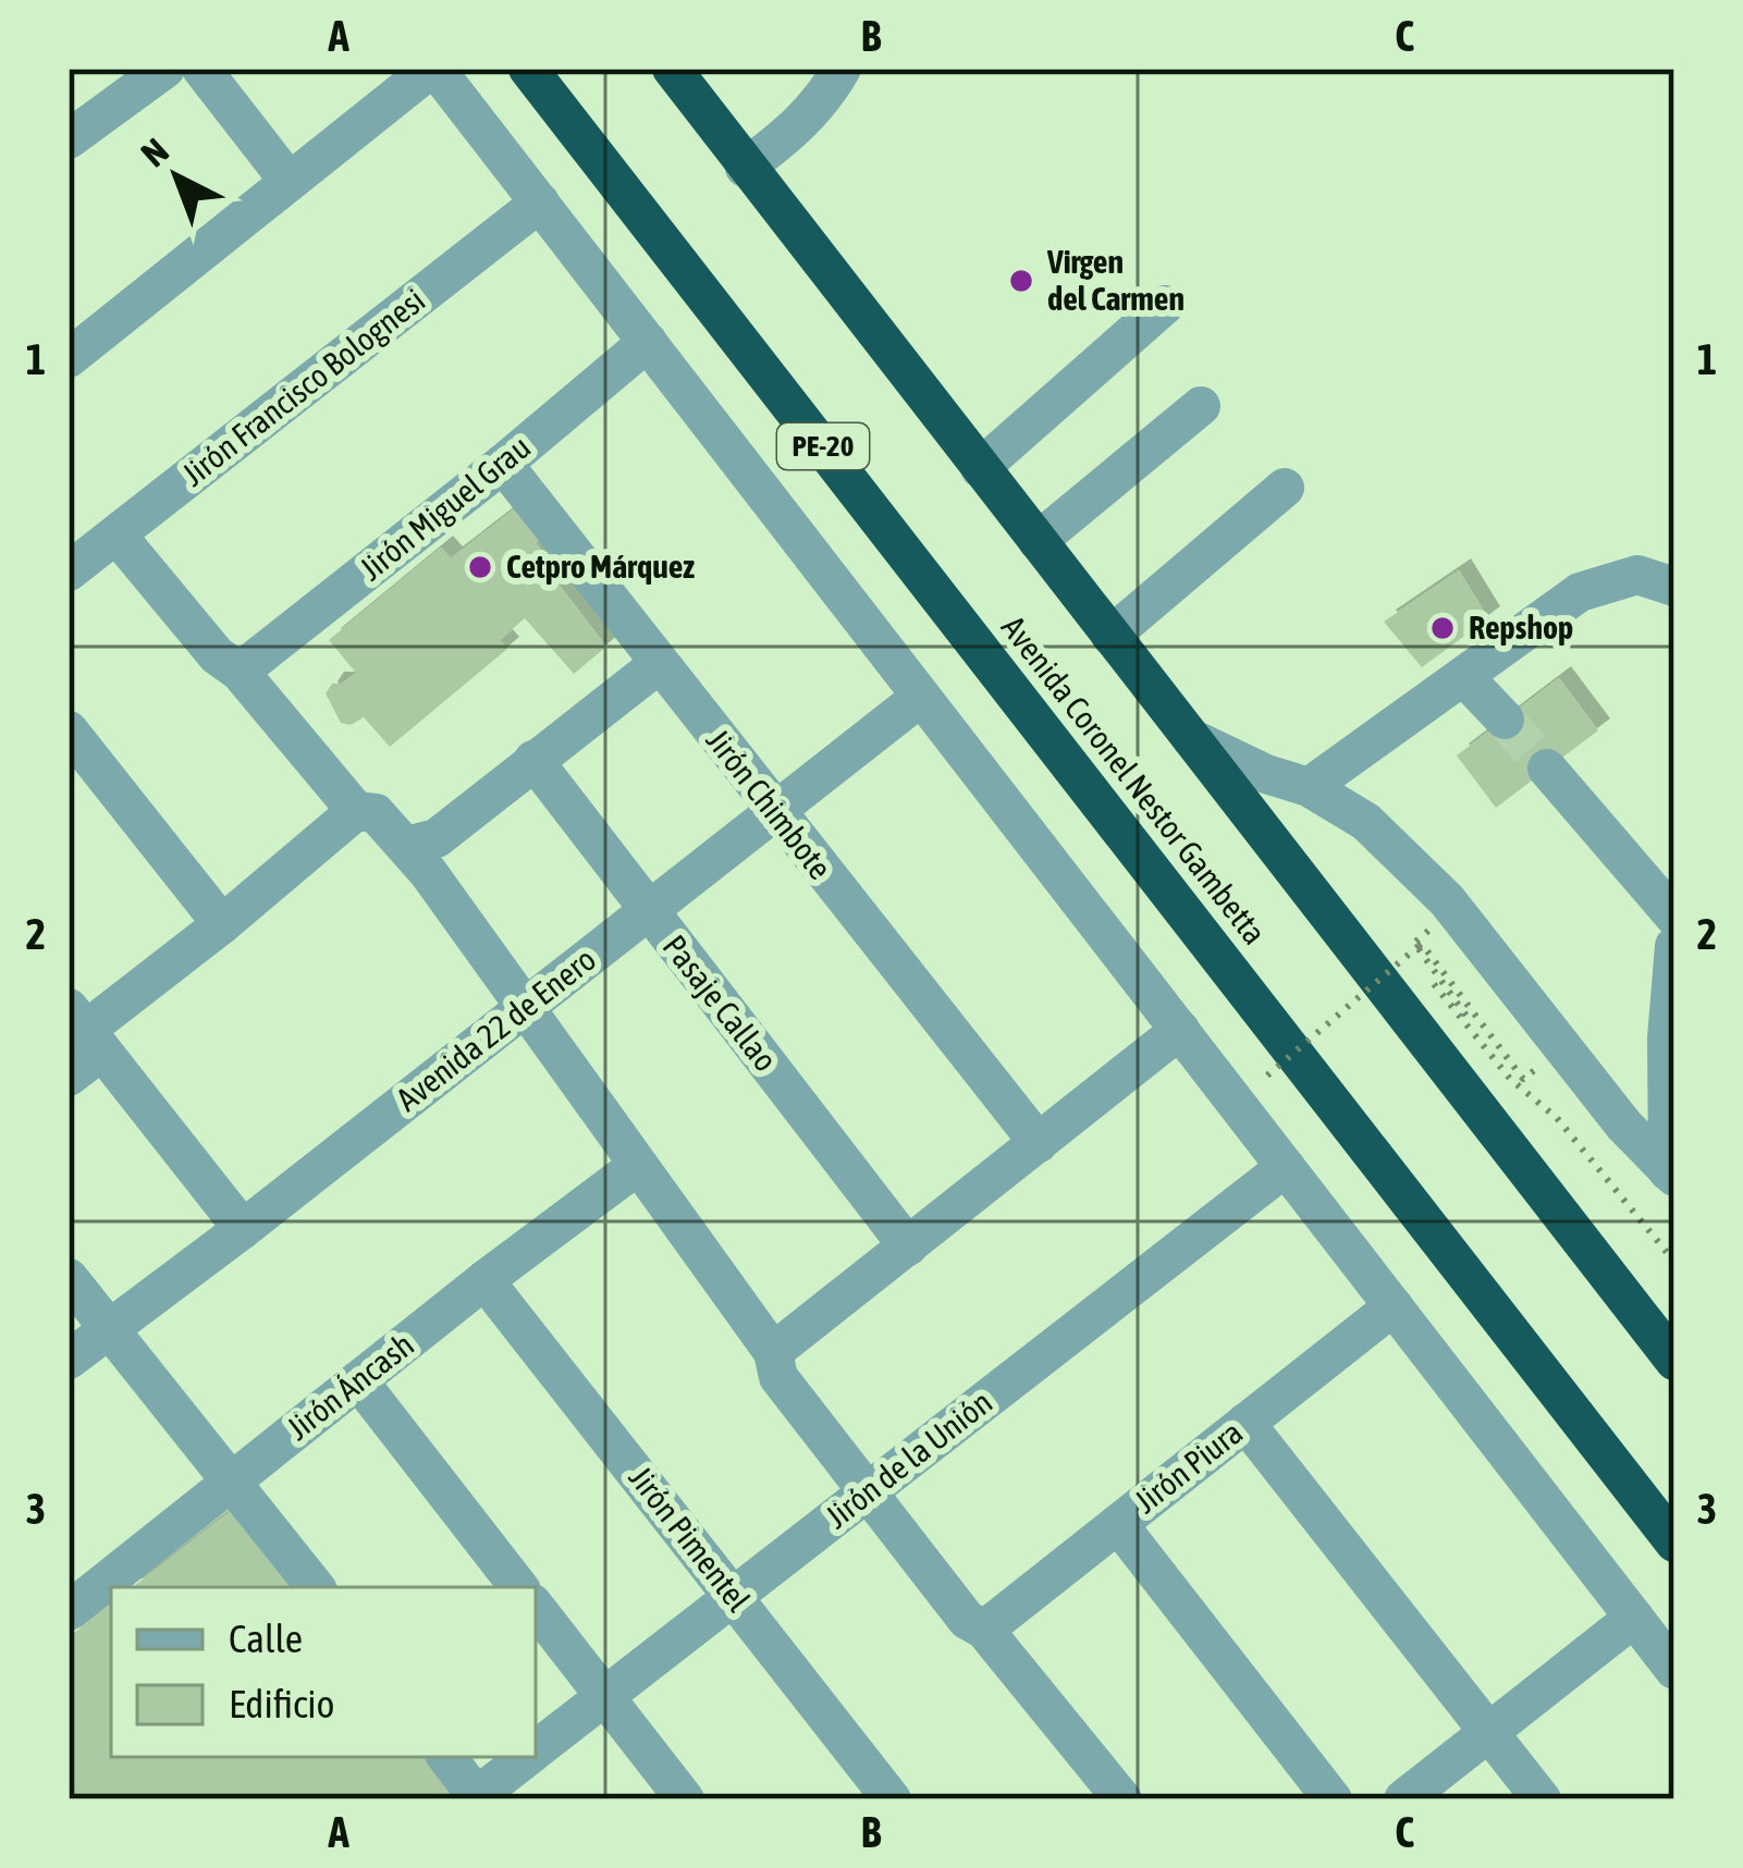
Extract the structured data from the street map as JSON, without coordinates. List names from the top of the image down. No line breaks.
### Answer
{"streets":{"highway":["PE-20","Avenida Coronel Nestor Gambetta"],"street":["Jirón Francisco Bolognesi","Jirón Miguel Grau","Jirón Chimbote","Pasaje Callao","Avenida 22 de Enero","Jirón Áncash","Jirón de la Unión","Jirón Piura","Jirón Pimentel"]},"crossings":[["Jirón Miguel Grau","Jirón Chimbote"],["Jirón Chimbote","Avenida 22 de Enero"],["Pasaje Callao","Avenida 22 de Enero"],["Jirón Áncash","Jirón Pimentel"],["Jirón de la Unión","Jirón Pimentel"]],"places":["Virgen del Carmen","Cetpro Márquez","Repshop"],"legend":["Calle","Edificio"],"north":"top left","grid":{"columns":["A","B","C"],"rows":["1","2","3"]}}
